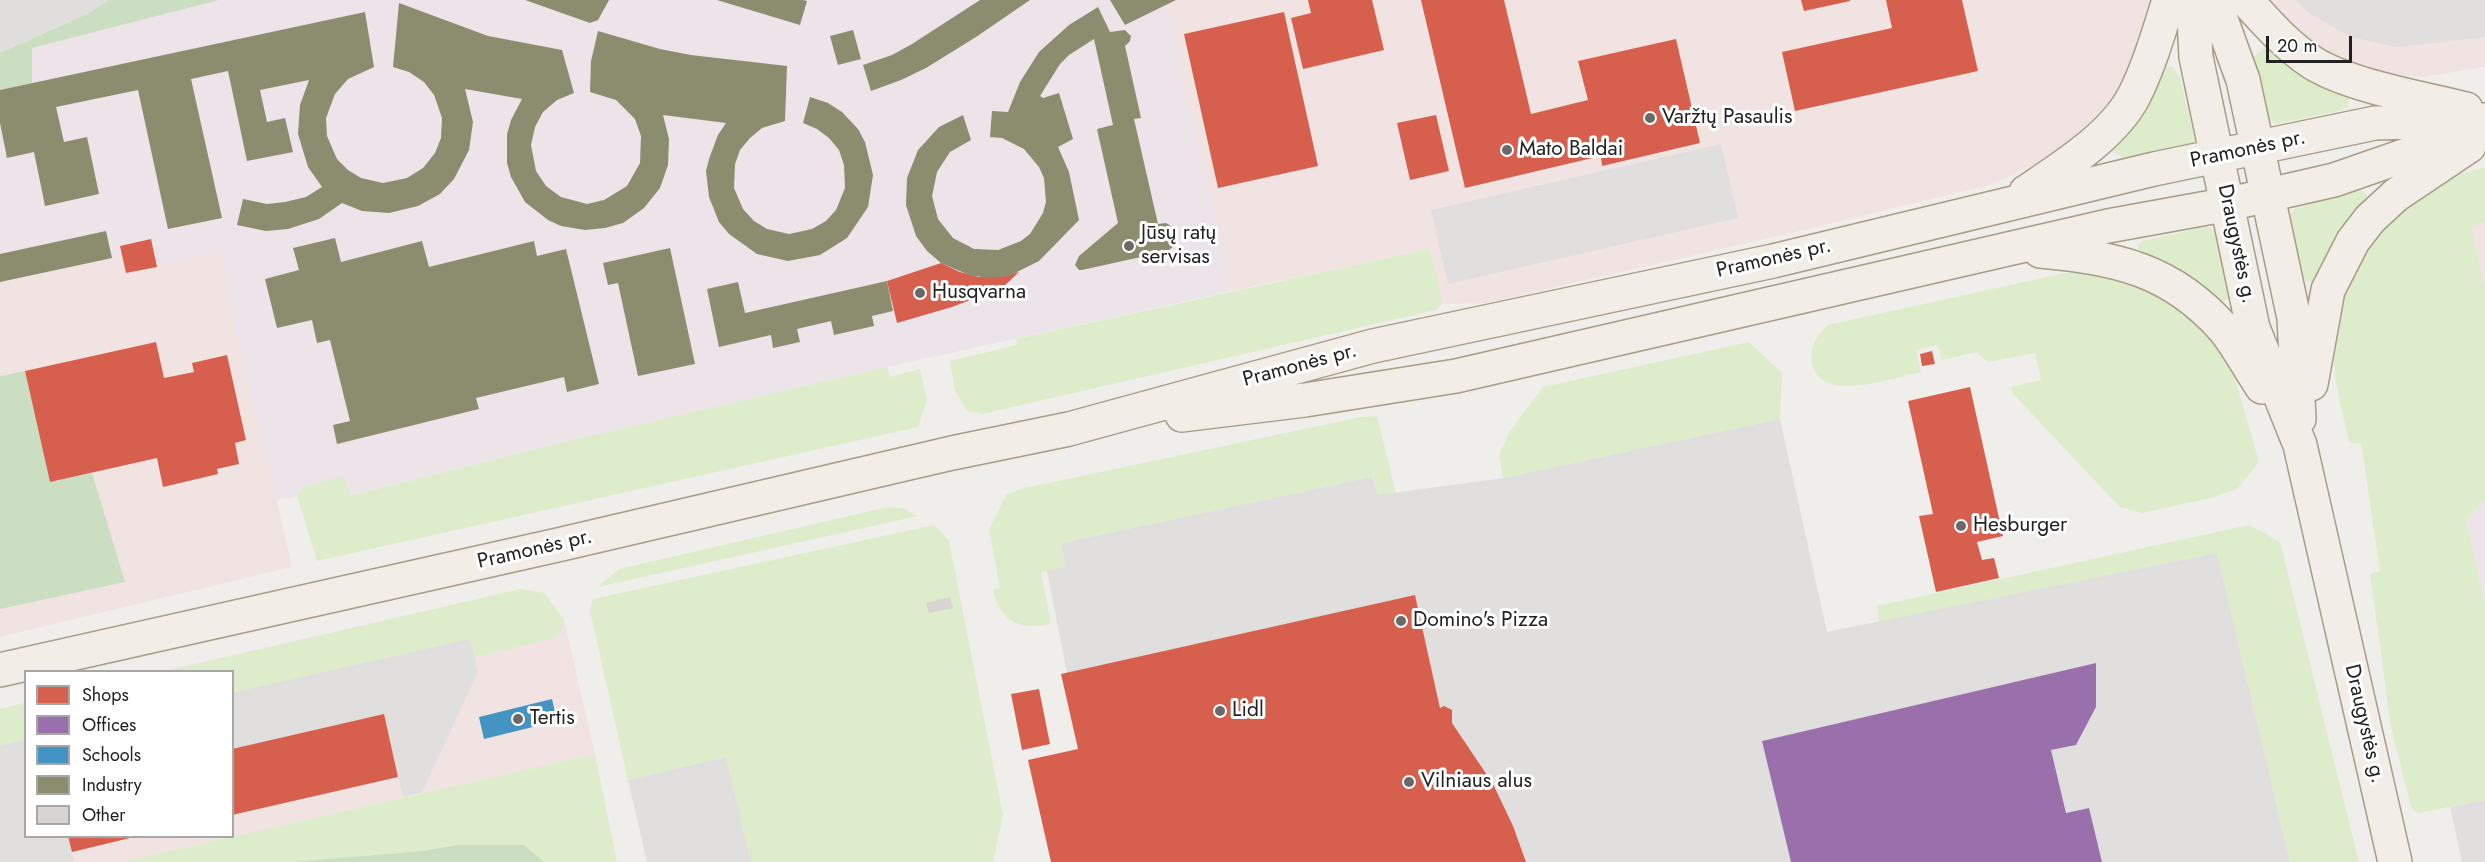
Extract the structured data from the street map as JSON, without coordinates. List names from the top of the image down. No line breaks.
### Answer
{"streets":{"main road":["Pramonės pr.","Draugystės g."]},"crossings":[["Pramonės pr.","Draugystės g."]],"places":["Varžtų Pasaulis","Mato Baldai","Jūsų ratų servisas","Husqvarna","Hesburger","Domino's Pizza","Lidl","Tertis","Vilniaus alus"],"legend":["Shops","Offices","Schools","Industry","Other"],"scale_bar":"20 m"}
